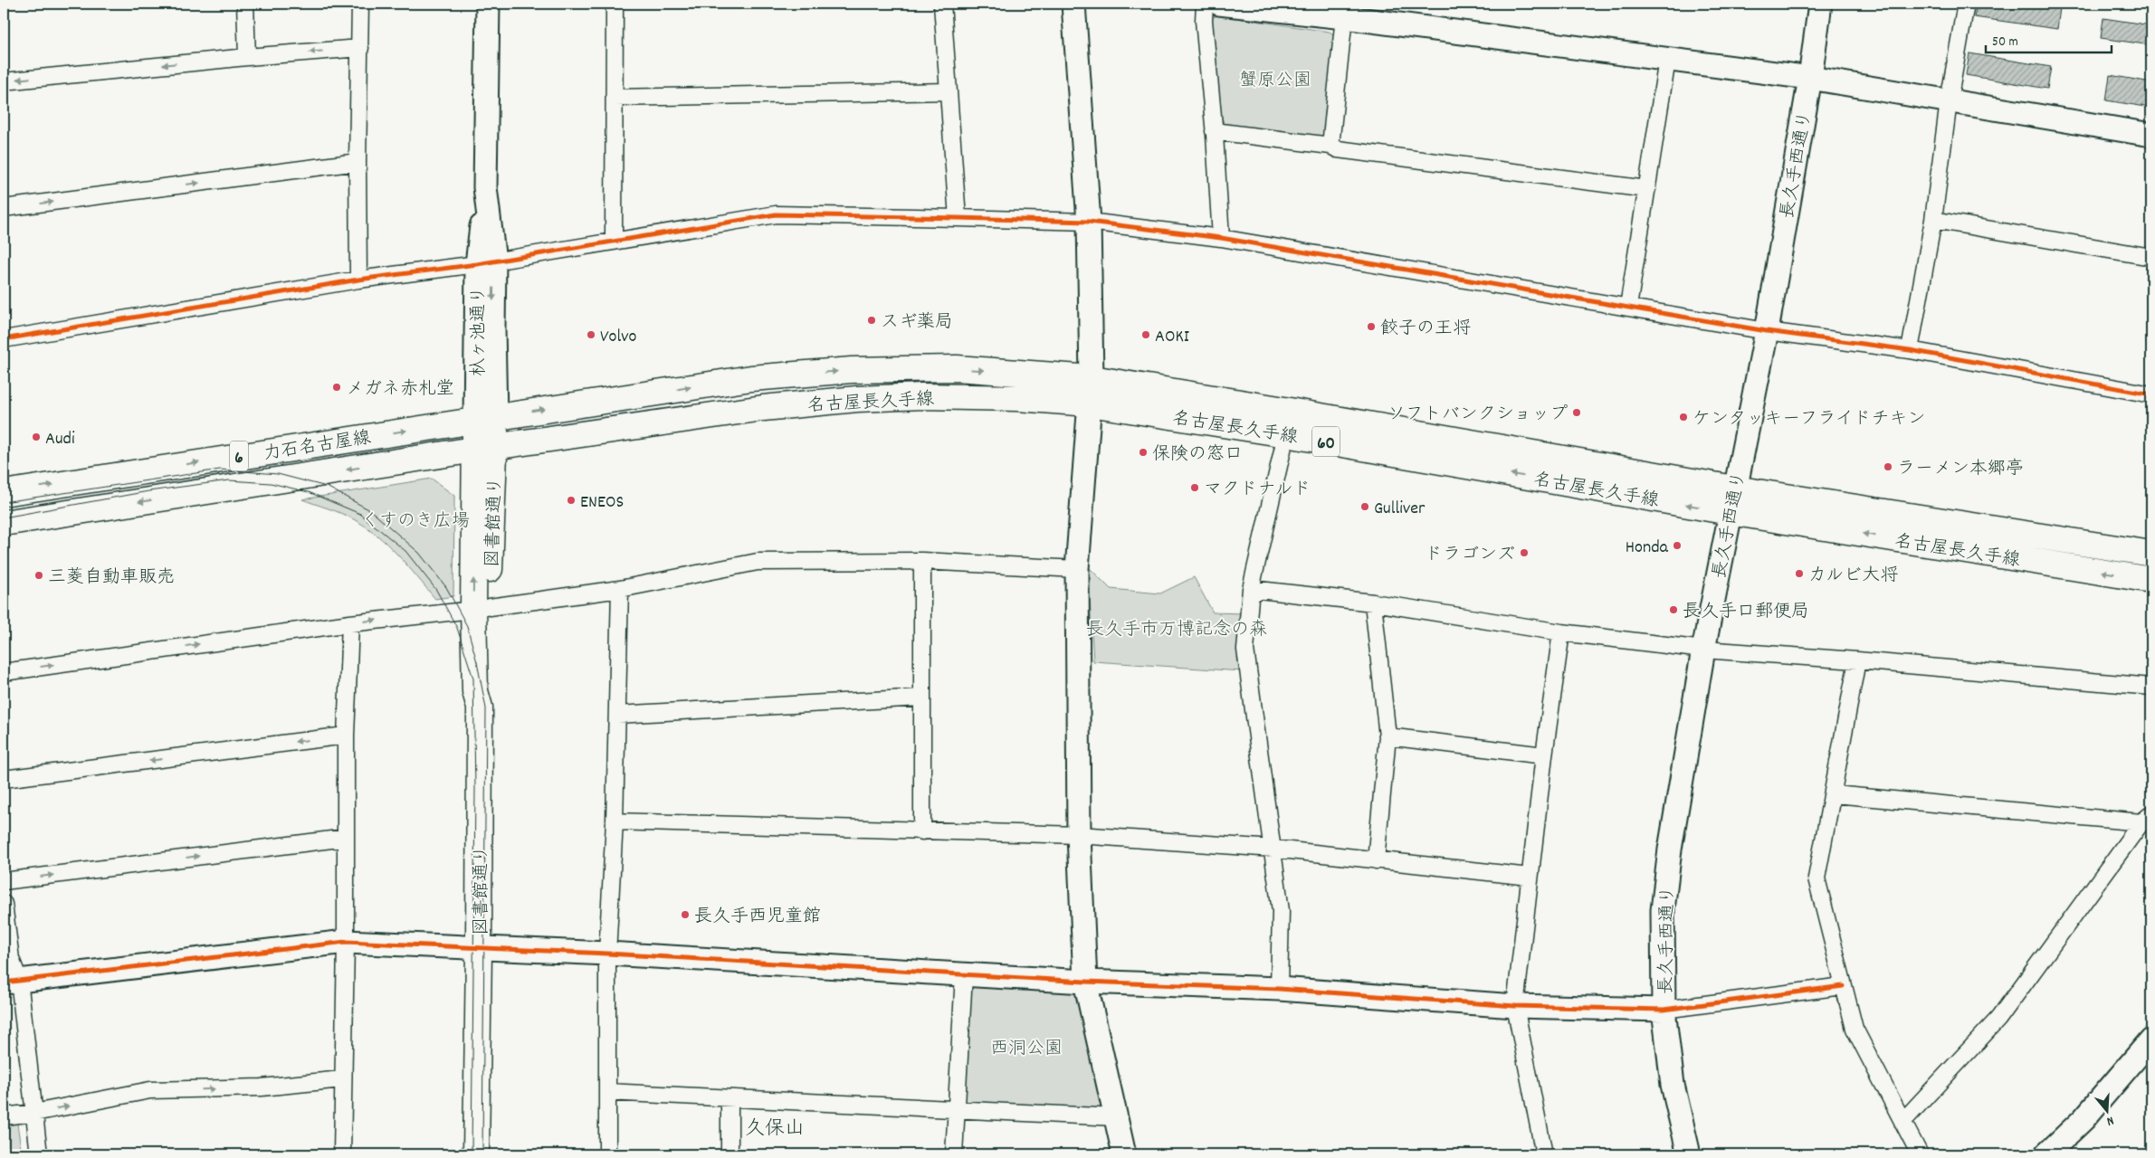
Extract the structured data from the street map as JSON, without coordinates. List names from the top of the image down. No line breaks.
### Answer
{"streets":{"main road":["名古屋長久手線","60","力石名古屋線","6","図書館通り"],"street":["長久手西通り","杁ヶ池通り"]},"crossings":[["長久手西通り","名古屋長久手線"],["杁ヶ池通り","名古屋長久手線"],["杁ヶ池通り","力石名古屋線"],["杁ヶ池通り","図書館通り"],["名古屋長久手線","力石名古屋線"],["名古屋長久手線","図書館通り"],["力石名古屋線","図書館通り"]],"districts":["久保山"],"parks":["蟹原公園","くすのき広場","長久手市万博記念の森","西洞公園"],"places":["スギ薬局","餃子の王将","Volvo","AOKI","メガネ赤札堂","ソフトバンクショップ","ケンタッキーフライドチキン","Audi","保険の窓口","ラーメン本郷亭","マクドナルド","ENEOS","Gulliver","Honda","ドラゴンズ","カルビ大将","三菱自動車販売","長久手口郵便局","長久手西児童館"],"scale_bar":"50 m","north":"bottom"}
